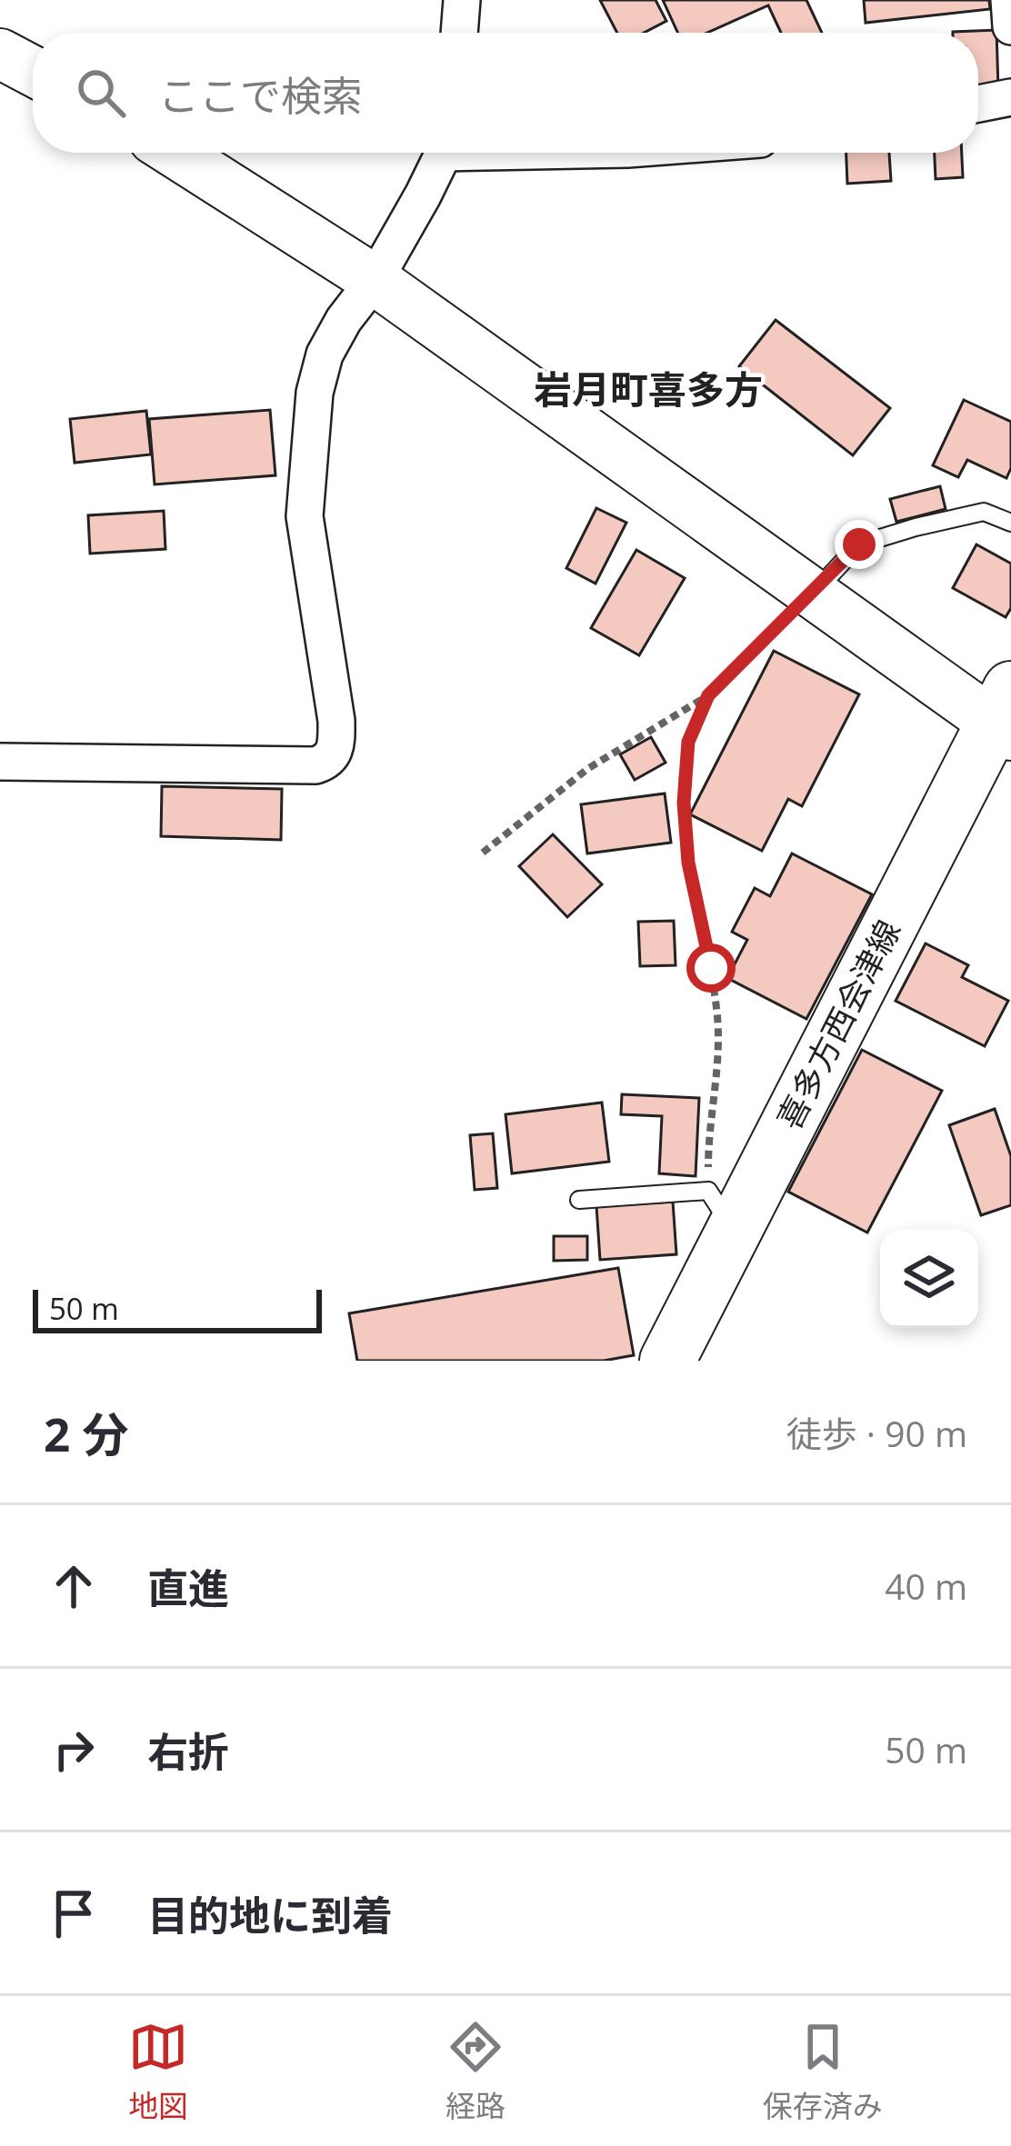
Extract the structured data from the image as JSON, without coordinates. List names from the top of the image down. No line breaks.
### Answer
{"streets":{"main road":["喜多方西会津線"]},"districts":["岩月町喜多方"],"scale_bar":"50 m","page":{"search":"ここで検索","scale":"50 m","heading":["2 分","徒歩 · 90 m"],"list":[["直進","40 m"],["右折","50 m"],"目的地に到着"],"nav":["地図","経路","保存済み"]}}
